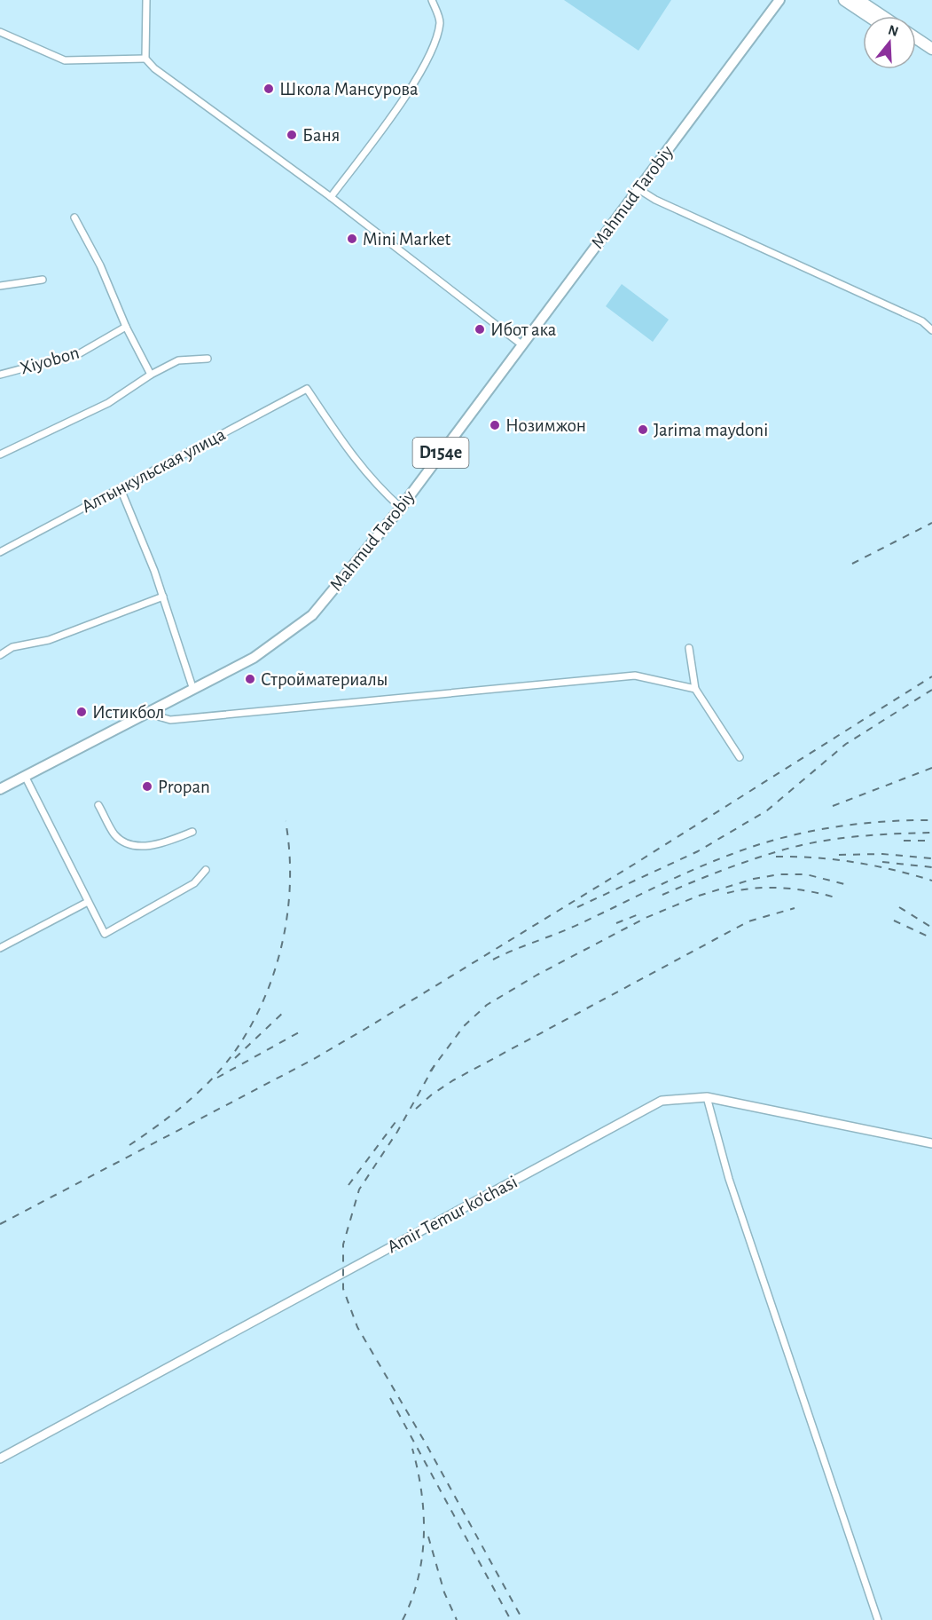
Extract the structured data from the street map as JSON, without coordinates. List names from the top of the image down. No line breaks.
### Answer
{"streets":{"main road":["Mahmud Tarobiy","D154e"],"street":["Xiyobon","Алтынкульская улица","Amir Temur ko'chasi"]},"crossings":[["Mahmud Tarobiy","Алтынкульская улица"]],"places":["Школа Мансурова","Баня","Mini Market","Ибот ака","Нозимжон","Jarima maydoni","Стройматериалы","Истикбол","Propan"],"north":"top"}
